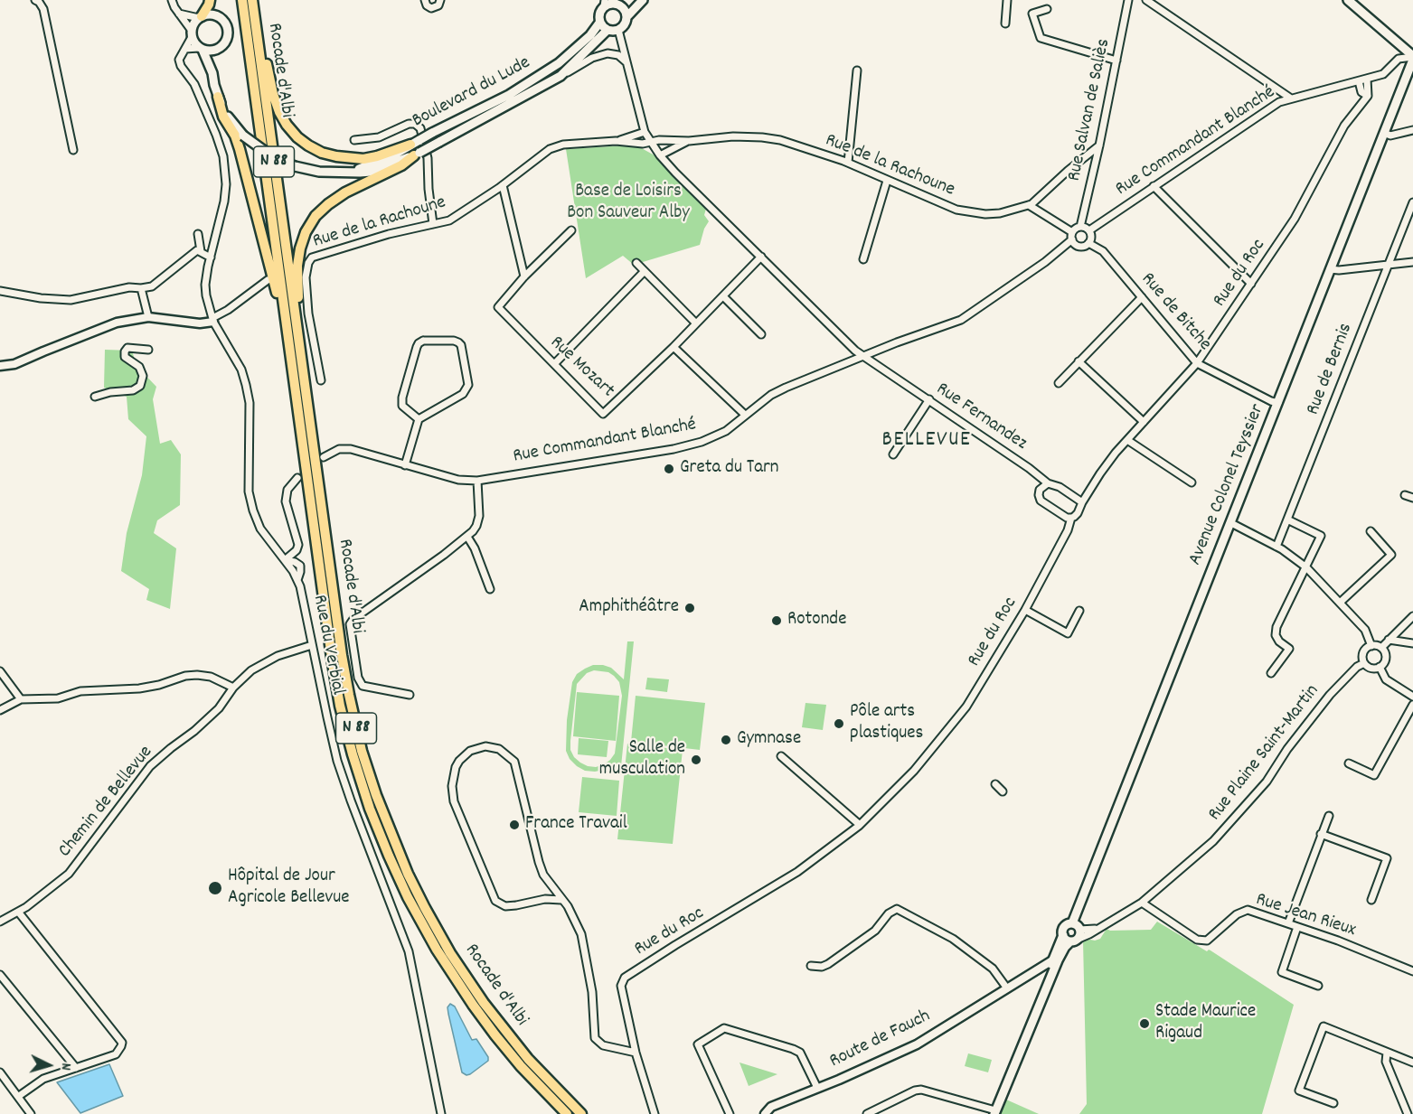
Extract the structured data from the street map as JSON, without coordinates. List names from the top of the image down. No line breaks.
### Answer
{"streets":{"highway":["Rocade d'Albi","N 88"],"main road":["Boulevard du Lude","Avenue Colonel Teyssier"],"street":["Rue Salvan de Saliès","Rue Commandant Blanché","Rue de la Rachoune","Rue du Roc","Rue de Bitche","Rue Mozart","Rue de Bernis","Rue Fernandez","Rue du Verbial","Rue Plaine Saint-Martin","Chemin de Bellevue","Rue Jean Rieux","Route de Fauch"]},"crossings":[["Boulevard du Lude","Rue Fernandez"],["Boulevard du Lude","Rue du Verbial"],["Rue Salvan de Saliès","Rue Commandant Blanché"],["Rue Salvan de Saliès","Rue de Bitche"],["Rue Commandant Blanché","Rue de Bitche"],["Rue Commandant Blanché","Rue Fernandez"],["Rue Commandant Blanché","Avenue Colonel Teyssier"],["Rue de la Rachoune","Rue Fernandez"],["Rue du Roc","Rue de Bitche"],["Rue du Roc","Rue Fernandez"],["Rue de Bitche","Avenue Colonel Teyssier"],["Rue du Verbial","Chemin de Bellevue"],["Rue Plaine Saint-Martin","Rue Jean Rieux"]],"districts":["BELLEVUE"],"parks":["Base de Loisirs Bon Sauveur Alby"],"places":["Greta du Tarn","Amphithéâtre","Rotonde","Pôle arts plastiques","Gymnase","Salle de musculation","France Travail","Hôpital de Jour Agricole Bellevue","Stade Maurice Rigaud"],"north":"right"}
